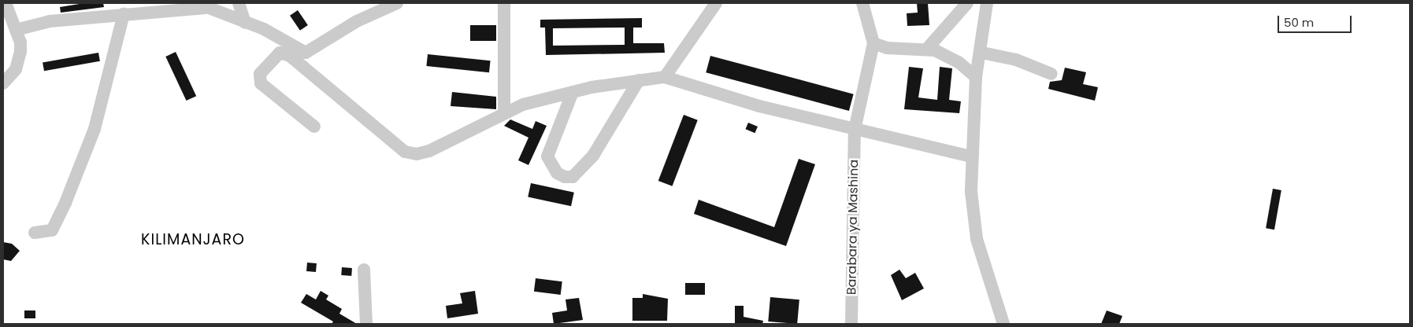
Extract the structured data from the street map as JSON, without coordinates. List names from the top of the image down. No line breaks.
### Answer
{"streets":{"street":["Barabara ya Mashina"]},"districts":["KILIMANJARO"],"scale_bar":"50 m"}
